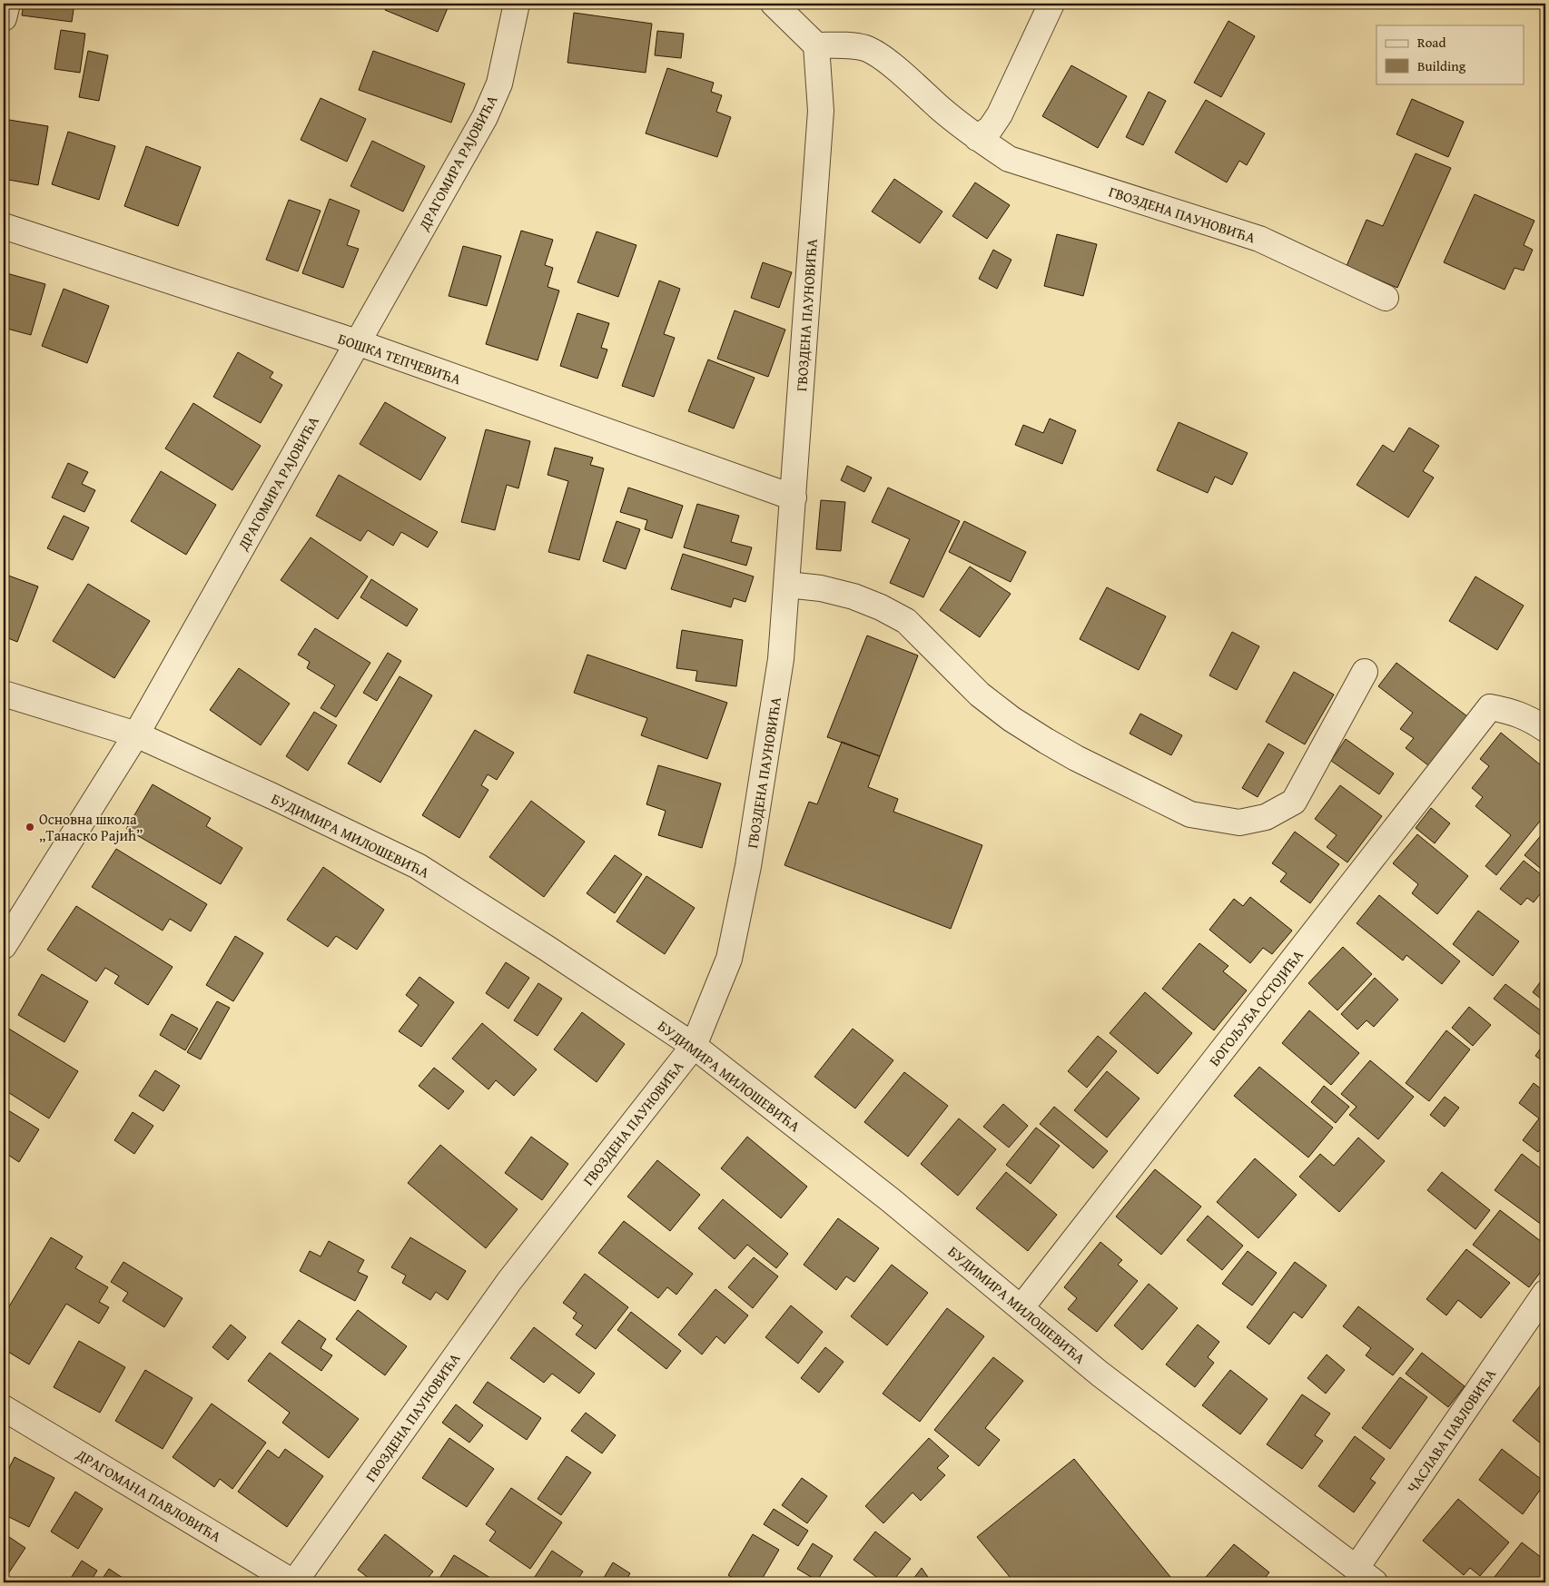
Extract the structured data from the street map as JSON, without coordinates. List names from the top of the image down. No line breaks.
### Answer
{"streets":{"street":["ДРАГОМИРА РАЈОВИЋА","ГВОЗДЕНА ПАУНОВИЋА","БОШКА ТЕПЧЕВИЋА","БУДИМИРА МИЛОШЕВИЋА","БОГОЉУБА ОСТОЈИЋА","ЧАСЛАВА ПАВЛОВИЋА","ДРАГОМАНА ПАВЛОВИЋА"]},"crossings":[["ДРАГОМИРА РАЈОВИЋА","БОШКА ТЕПЧЕВИЋА"],["ДРАГОМИРА РАЈОВИЋА","БУДИМИРА МИЛОШЕВИЋА"],["ГВОЗДЕНА ПАУНОВИЋА","БОШКА ТЕПЧЕВИЋА"],["ГВОЗДЕНА ПАУНОВИЋА","БУДИМИРА МИЛОШЕВИЋА"],["ГВОЗДЕНА ПАУНОВИЋА","ДРАГОМАНА ПАВЛОВИЋА"],["БУДИМИРА МИЛОШЕВИЋА","БОГОЉУБА ОСТОЈИЋА"],["БУДИМИРА МИЛОШЕВИЋА","ЧАСЛАВА ПАВЛОВИЋА"]],"places":["Основна школа „Танаско Рајић”"],"legend":["Road","Building"]}
